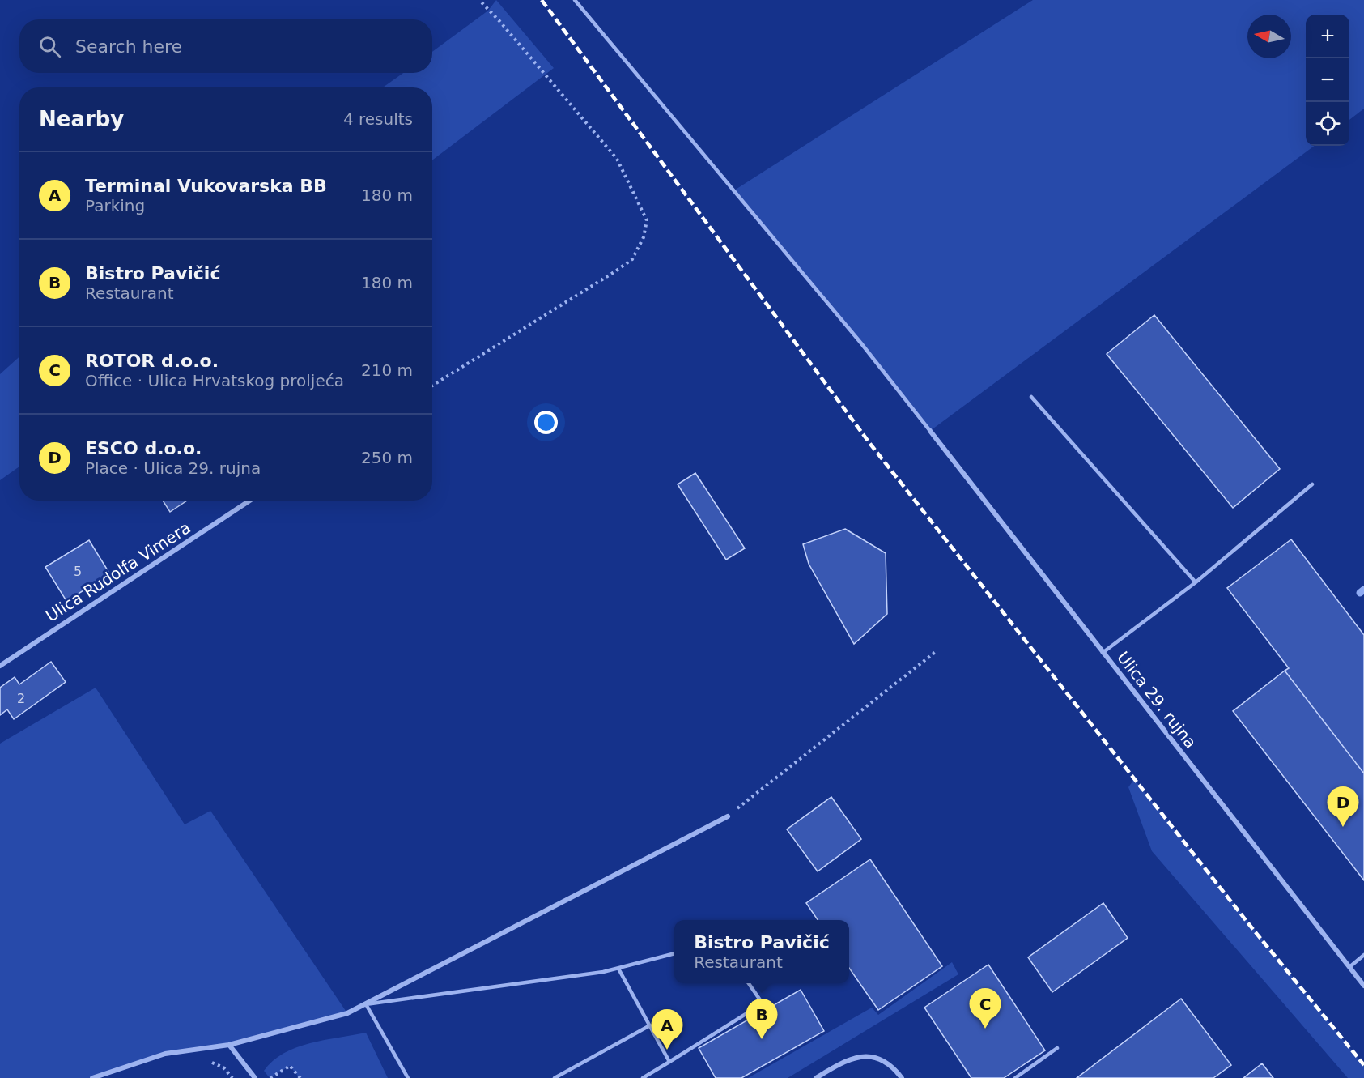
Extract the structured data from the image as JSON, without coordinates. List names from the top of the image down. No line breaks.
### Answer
{"streets":{"street":["Ulica Rudolfa Vimera","Ulica 29. rujna"]},"house_numbers":["5","2"],"north":"left","page":{"map_buttons":["+","−"],"search":"Search here","heading":["Nearby","4 results"],"list":[{"mark":"A","name":"Terminal Vukovarska BB","note":"Parking","value":"180 m"},{"mark":"B","name":"Bistro Pavičić","note":"Restaurant","value":"180 m"},{"mark":"C","name":"ROTOR d.o.o.","note":"Office · Ulica Hrvatskog proljeća","value":"210 m"},{"mark":"D","name":"ESCO d.o.o.","note":"Place · Ulica 29. rujna","value":"250 m"}],"pins":["D","C","B","A"],"popup":["Bistro Pavičić","Restaurant"]}}
